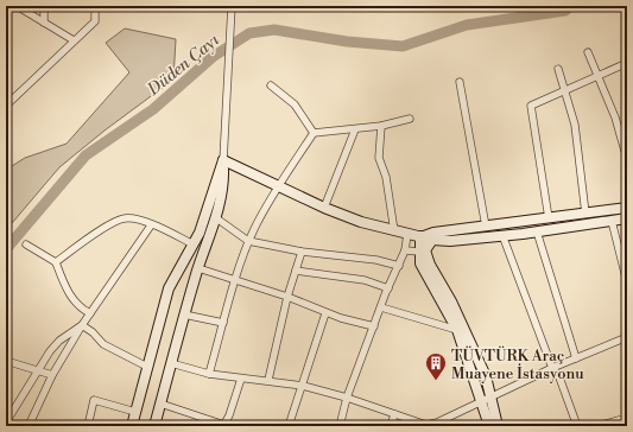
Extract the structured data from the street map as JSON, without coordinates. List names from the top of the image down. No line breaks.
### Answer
{"water":["Düden Çayı"],"places":{"building":["TÜVTÜRK Araç Muayene İstasyonu"]}}
